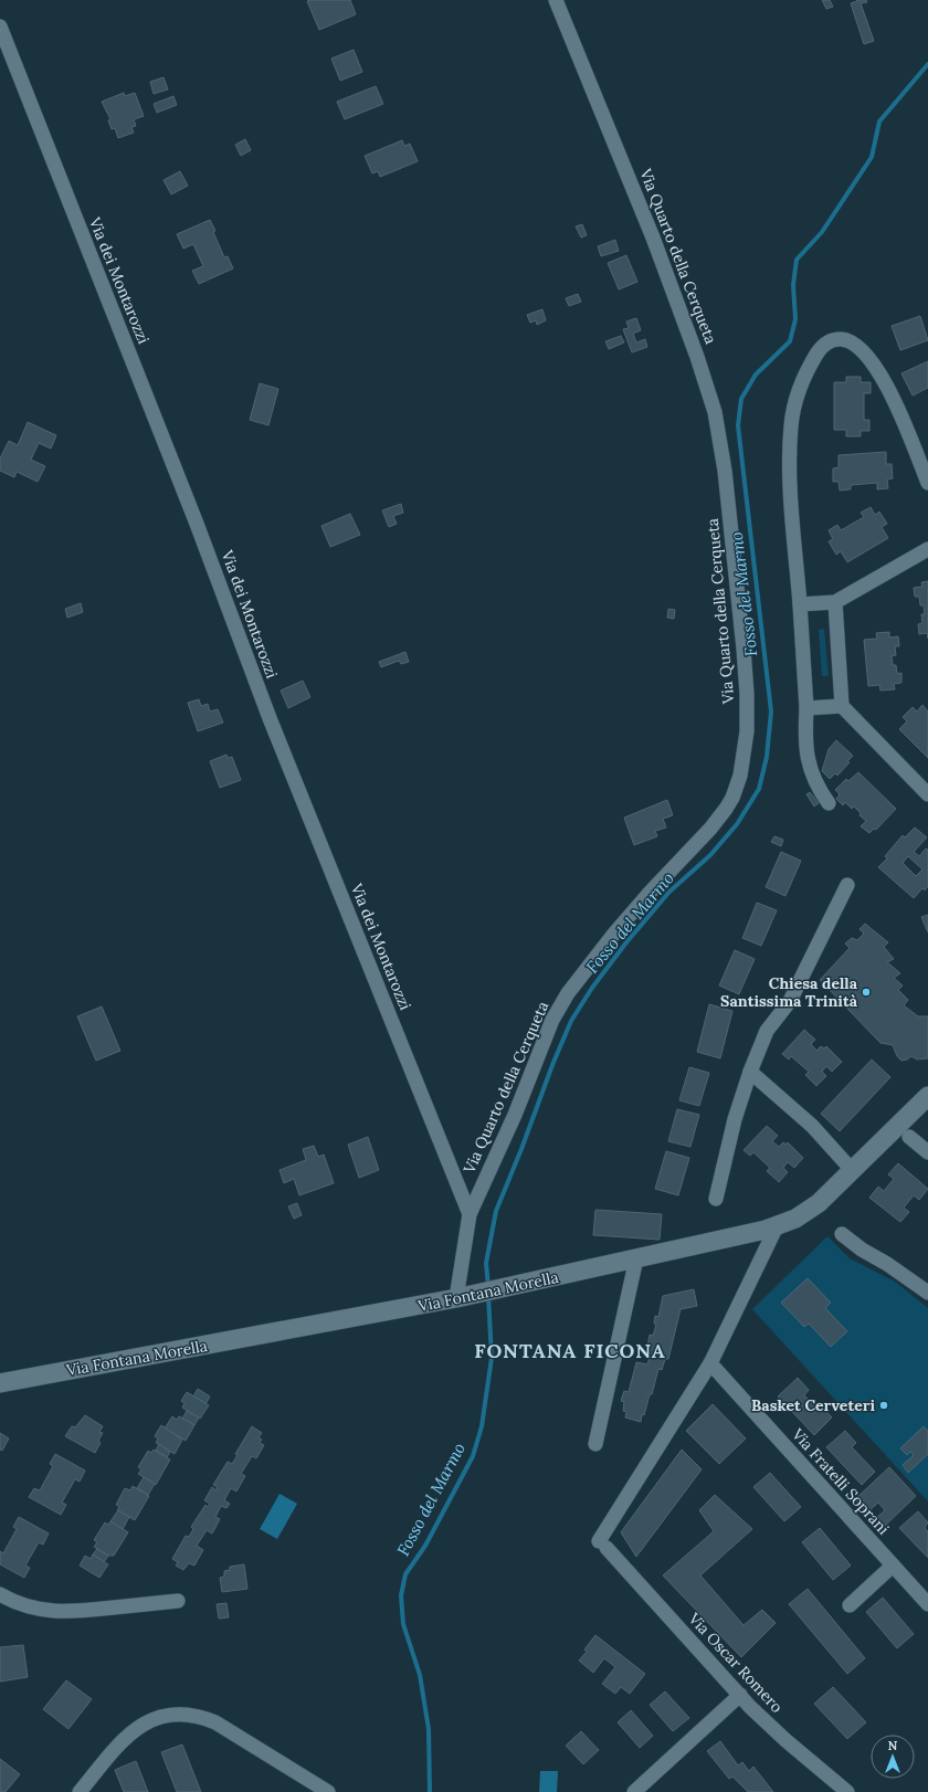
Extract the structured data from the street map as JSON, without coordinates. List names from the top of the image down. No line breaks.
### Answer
{"streets":{"street":["Via Quarto della Cerqueta","Via dei Montarozzi","Via Fontana Morella","Via Fratelli Soprani","Via Oscar Romero"]},"crossings":[["Via Quarto della Cerqueta","Via dei Montarozzi"],["Via Quarto della Cerqueta","Via Fontana Morella"],["Via Fratelli Soprani","Via Oscar Romero"]],"districts":["FONTANA FICONA"],"water":["Fosso del Marmo"],"places":["Chiesa della Santissima Trinità","Basket Cerveteri"],"north":"top"}
